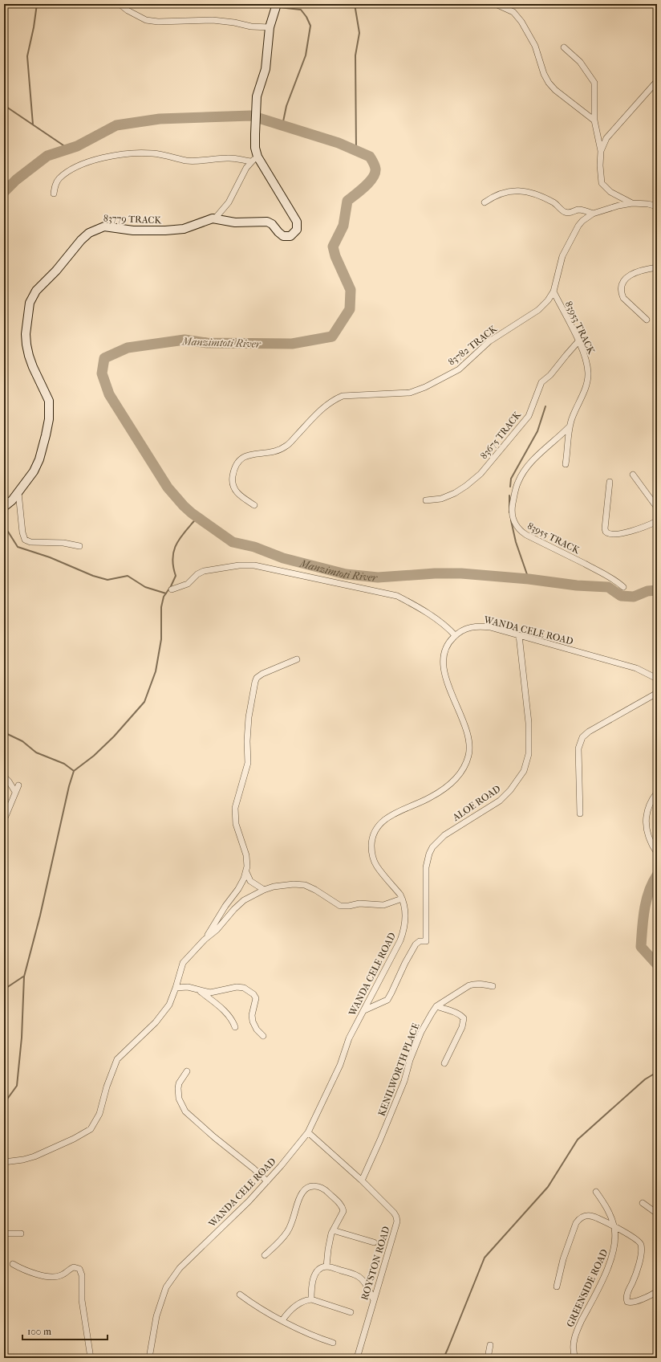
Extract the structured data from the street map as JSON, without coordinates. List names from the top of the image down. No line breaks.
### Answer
{"streets":{"street":["83779 TRACK","83953 TRACK","83782 TRACK","83675 TRACK","83955 TRACK","WANDA CELE ROAD","ALOE ROAD","KENILWORTH PLACE","ROYSTON ROAD","GREENSIDE ROAD"]},"crossings":[["83953 TRACK","83782 TRACK"],["83953 TRACK","83675 TRACK"],["83953 TRACK","83955 TRACK"],["WANDA CELE ROAD","ALOE ROAD"],["WANDA CELE ROAD","ROYSTON ROAD"],["KENILWORTH PLACE","ROYSTON ROAD"]],"water":["Manzimtoti River"],"scale_bar":"100 m"}
